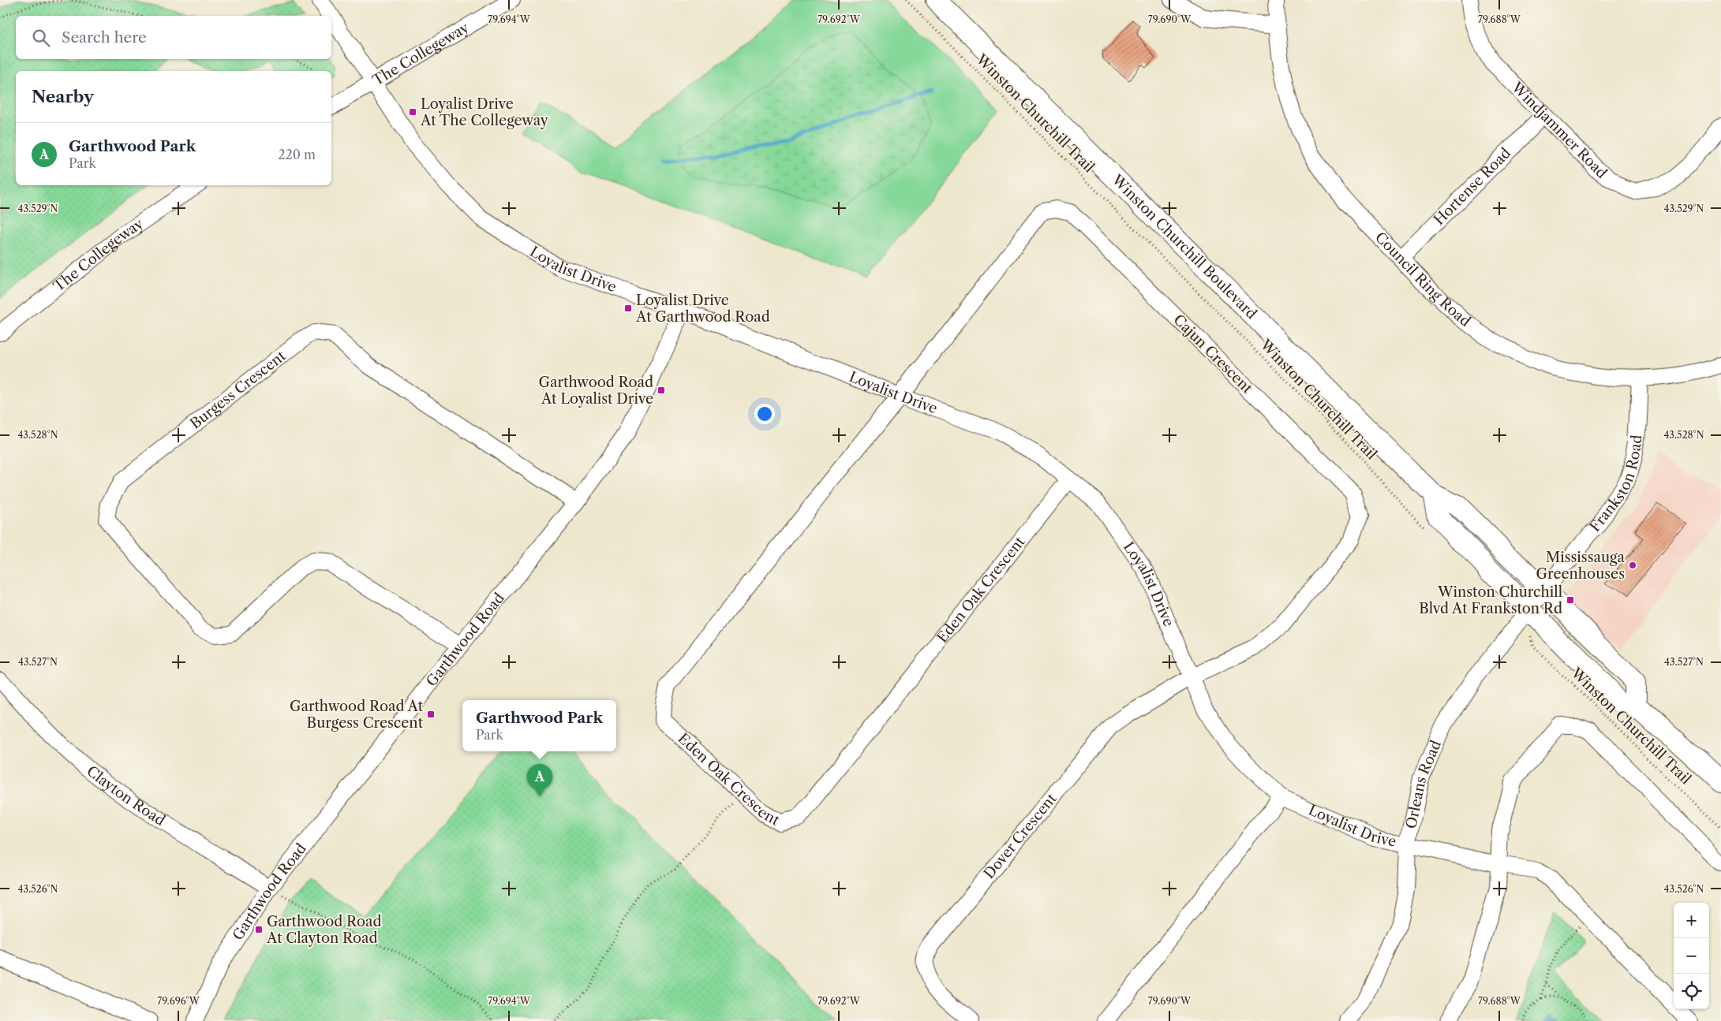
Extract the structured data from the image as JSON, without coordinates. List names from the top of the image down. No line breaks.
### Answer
{"streets":{"main road":["Winston Churchill Boulevard"],"street":["The Collegeway","Windjammer Road","Hortense Road","Loyalist Drive","Council Ring Road","Cajun Crescent","Burgess Crescent","Frankston Road","Eden Oak Crescent","Garthwood Road","Orleans Road","Clayton Road","Dover Crescent"],"path":["Winston Churchill Trail"]},"crossings":[["The Collegeway","Loyalist Drive"],["Windjammer Road","Hortense Road"],["Hortense Road","Council Ring Road"],["Winston Churchill Boulevard","Frankston Road"],["Winston Churchill Boulevard","Orleans Road"],["Loyalist Drive","Cajun Crescent"],["Loyalist Drive","Eden Oak Crescent"],["Loyalist Drive","Garthwood Road"],["Loyalist Drive","Orleans Road"],["Loyalist Drive","Dover Crescent"],["Council Ring Road","Frankston Road"],["Cajun Crescent","Eden Oak Crescent"],["Cajun Crescent","Dover Crescent"],["Burgess Crescent","Garthwood Road"],["Frankston Road","Orleans Road"],["Garthwood Road","Clayton Road"]],"places":{"transit":["Loyalist Drive At The Collegeway","Loyalist Drive At Garthwood Road","Garthwood Road At Loyalist Drive","Winston Churchill Blvd At Frankston Rd","Garthwood Road At Burgess Crescent","Garthwood Road At Clayton Road"],"other":["Mississauga Greenhouses"]},"page":{"search":"Search here","heading":"Nearby","list":[{"mark":"A","name":"Garthwood Park","note":"Park","value":"220 m"}],"popup":["Garthwood Park","Park"],"pins":"A","map_buttons":["+","−"]},"coordinates":["79.694°W","79.692°W","79.690°W","79.688°W","43.529°N","43.528°N","43.527°N","43.526°N","79.696°W"]}
